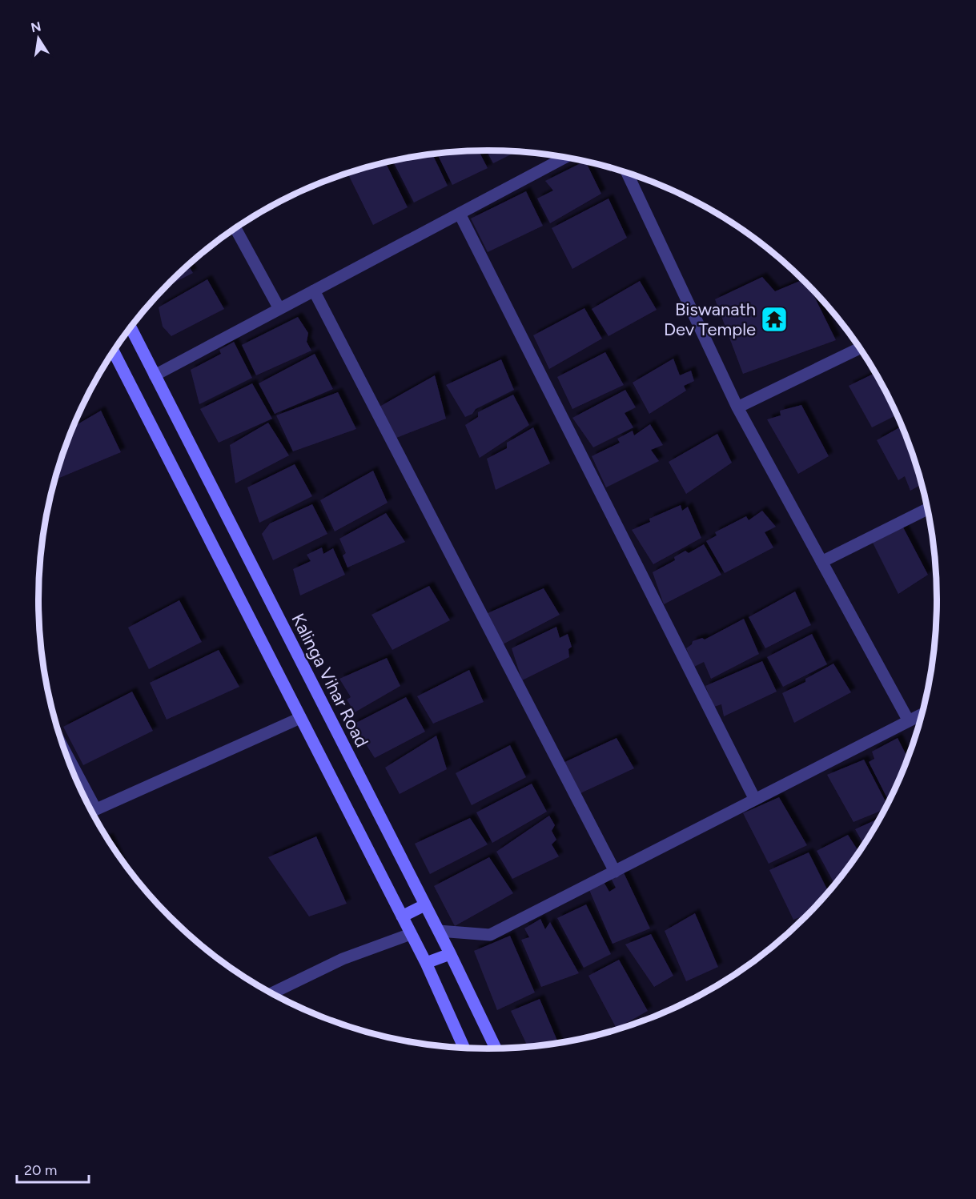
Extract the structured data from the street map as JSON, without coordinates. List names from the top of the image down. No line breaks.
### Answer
{"streets":{"street":["Kalinga Vihar Road"]},"places":{"temple":["Biswanath Dev Temple"]},"scale_bar":"20 m","north":"top"}
